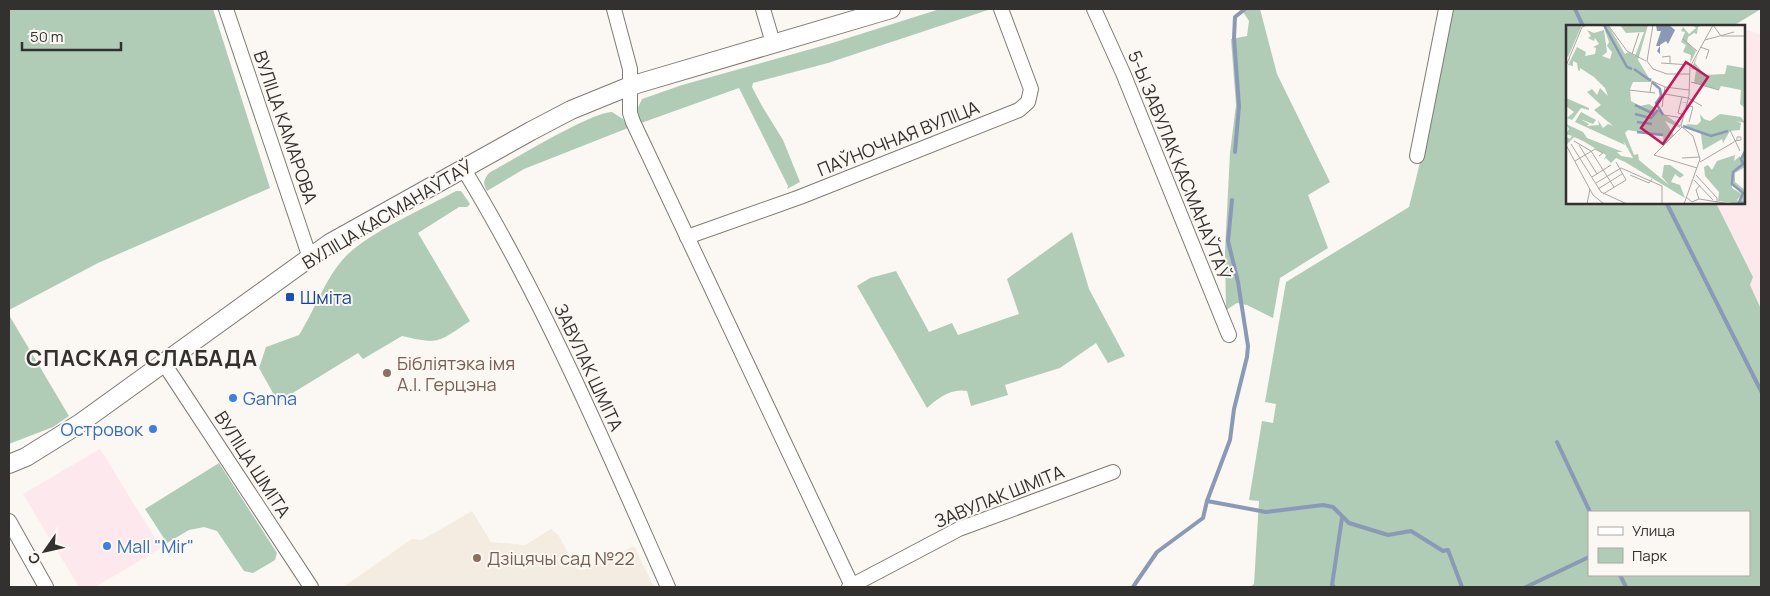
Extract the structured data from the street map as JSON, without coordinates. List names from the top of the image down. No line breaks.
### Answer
{"streets":{"main road":["ВУЛІЦА КАСМАНАЎТАЎ"],"street":["ВУЛІЦА КАМАРОВА","ПАЎНОЧНАЯ ВУЛІЦА","5-Ы ЗАВУЛАК КАСМАНАЎТАЎ","ЗАВУЛАК ШМІТА","ВУЛІЦА ШМІТА"]},"crossings":[["ВУЛІЦА КАМАРОВА","ВУЛІЦА КАСМАНАЎТАЎ"],["ВУЛІЦА КАСМАНАЎТАЎ","ЗАВУЛАК ШМІТА"],["ВУЛІЦА КАСМАНАЎТАЎ","ВУЛІЦА ШМІТА"]],"districts":["СПАСКАЯ СЛАБАДА"],"places":{"transit":["Шміта"],"other":["Бібліятэка імя А.І. Герцэна","Ganna","Островок","Mall \"Mir\"","Дзіцячы сад №22"]},"legend":["Улица","Парк"],"scale_bar":"50 m","north":"bottom left"}
